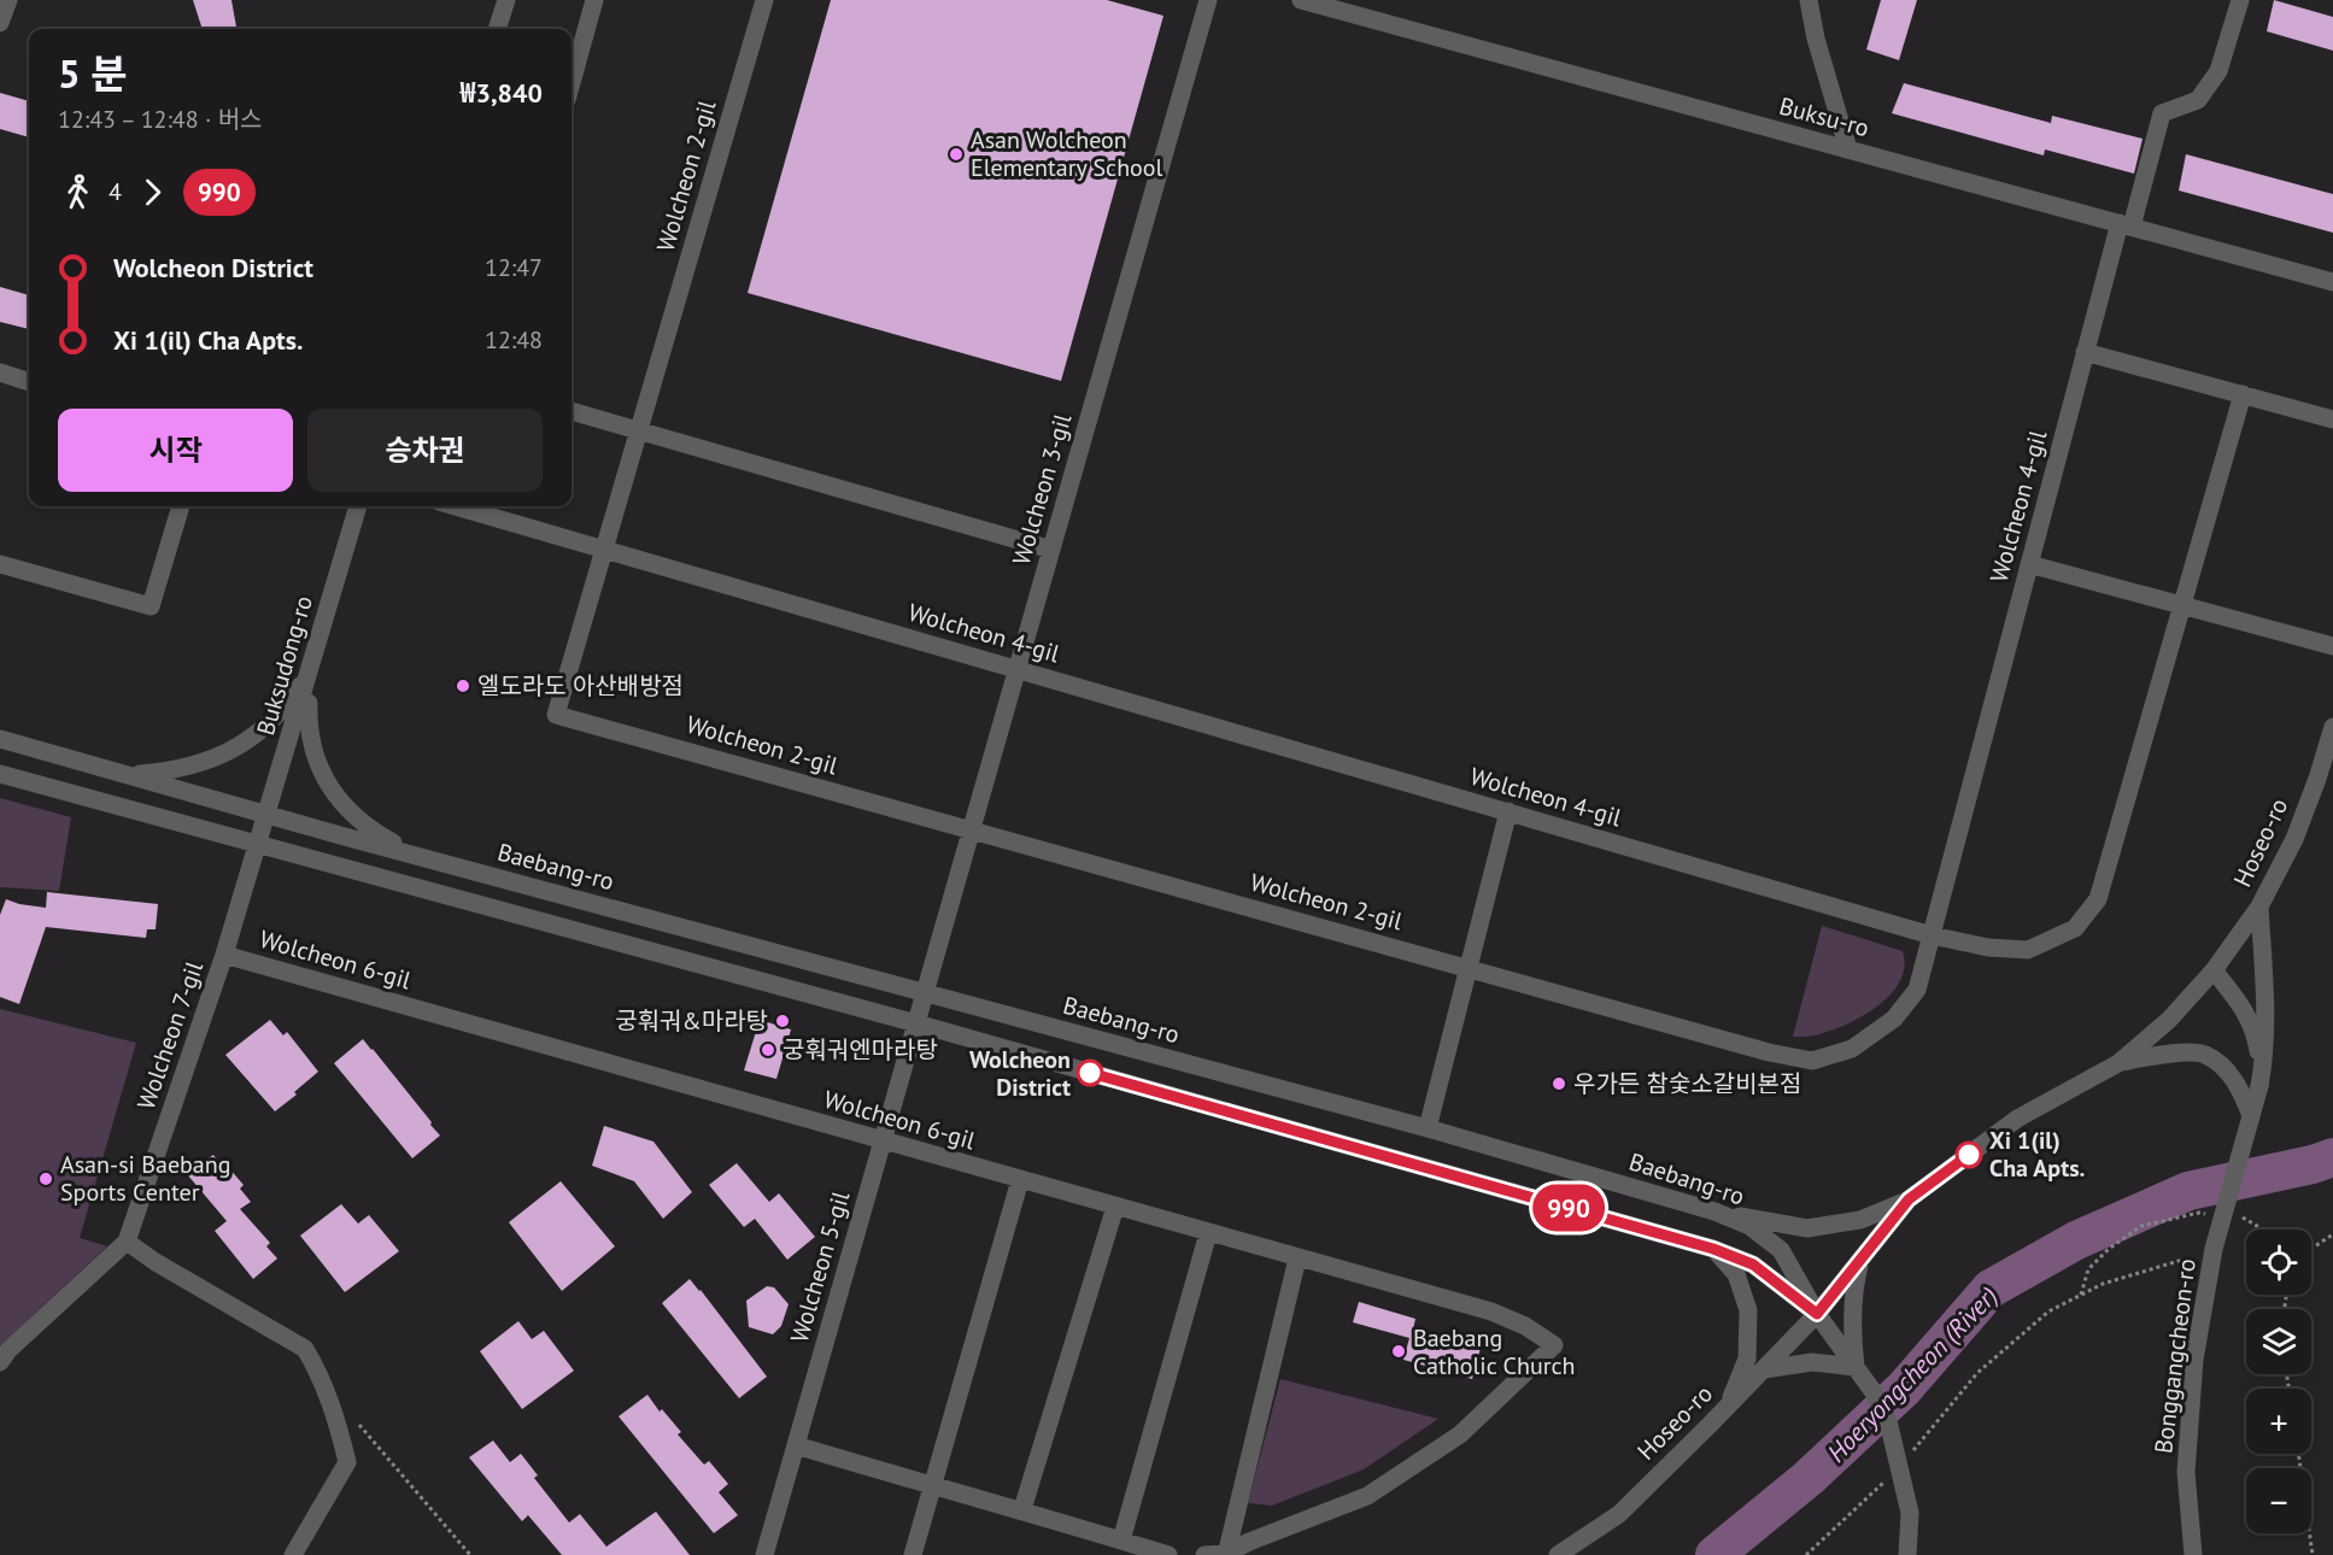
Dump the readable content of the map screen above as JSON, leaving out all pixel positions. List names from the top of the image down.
{
  "streets": {
    "street": [
      "Buksu-ro",
      "Wolcheon 2-gil",
      "Wolcheon 3-gil",
      "Wolcheon 4-gil",
      "Buksudong-ro",
      "Hoseo-ro",
      "Baebang-ro",
      "Wolcheon 6-gil",
      "Wolcheon 7-gil",
      "Wolcheon 5-gil",
      "Bonggangcheon-ro"
    ]
  },
  "crossings": [
    ["Buksu-ro", "Wolcheon 4-gil"],
    ["Wolcheon 2-gil", "Wolcheon 3-gil"],
    ["Wolcheon 2-gil", "Wolcheon 4-gil"],
    ["Wolcheon 3-gil", "Wolcheon 4-gil"],
    ["Wolcheon 3-gil", "Baebang-ro"],
    ["Wolcheon 3-gil", "Wolcheon 5-gil"],
    ["Buksudong-ro", "Baebang-ro"],
    ["Buksudong-ro", "Wolcheon 7-gil"],
    ["Hoseo-ro", "Baebang-ro"],
    ["Baebang-ro", "Wolcheon 5-gil"],
    ["Wolcheon 6-gil", "Wolcheon 7-gil"],
    ["Wolcheon 6-gil", "Wolcheon 5-gil"]
  ],
  "water": ["Hoeryongcheon (River)"],
  "places": [
    "Asan Wolcheon Elementary School",
    "엘도라도 아산배방점",
    "궁훠궈&마라탕",
    "궁훠궈엔마라탕",
    "Wolcheon District",
    "우가든 참숯소갈비본점",
    "Xi 1(il) Cha Apts.",
    "Asan-si Baebang Sports Center",
    "Baebang Catholic Church"
  ],
  "lines": ["bus line 990"],
  "page": {
    "on_map": "990",
    "heading": ["5 분", "12:43 – 12:48 · 버스", "₩3,840"],
    "legs": ["4", "990"],
    "list": [
      {
        "name": "Wolcheon District",
        "value": "12:47"
      },
      {
        "name": "Xi 1(il) Cha Apts.",
        "value": "12:48"
      }
    ],
    "buttons": ["시작", "승차권"],
    "map_buttons": ["+", "−"]
  }
}
